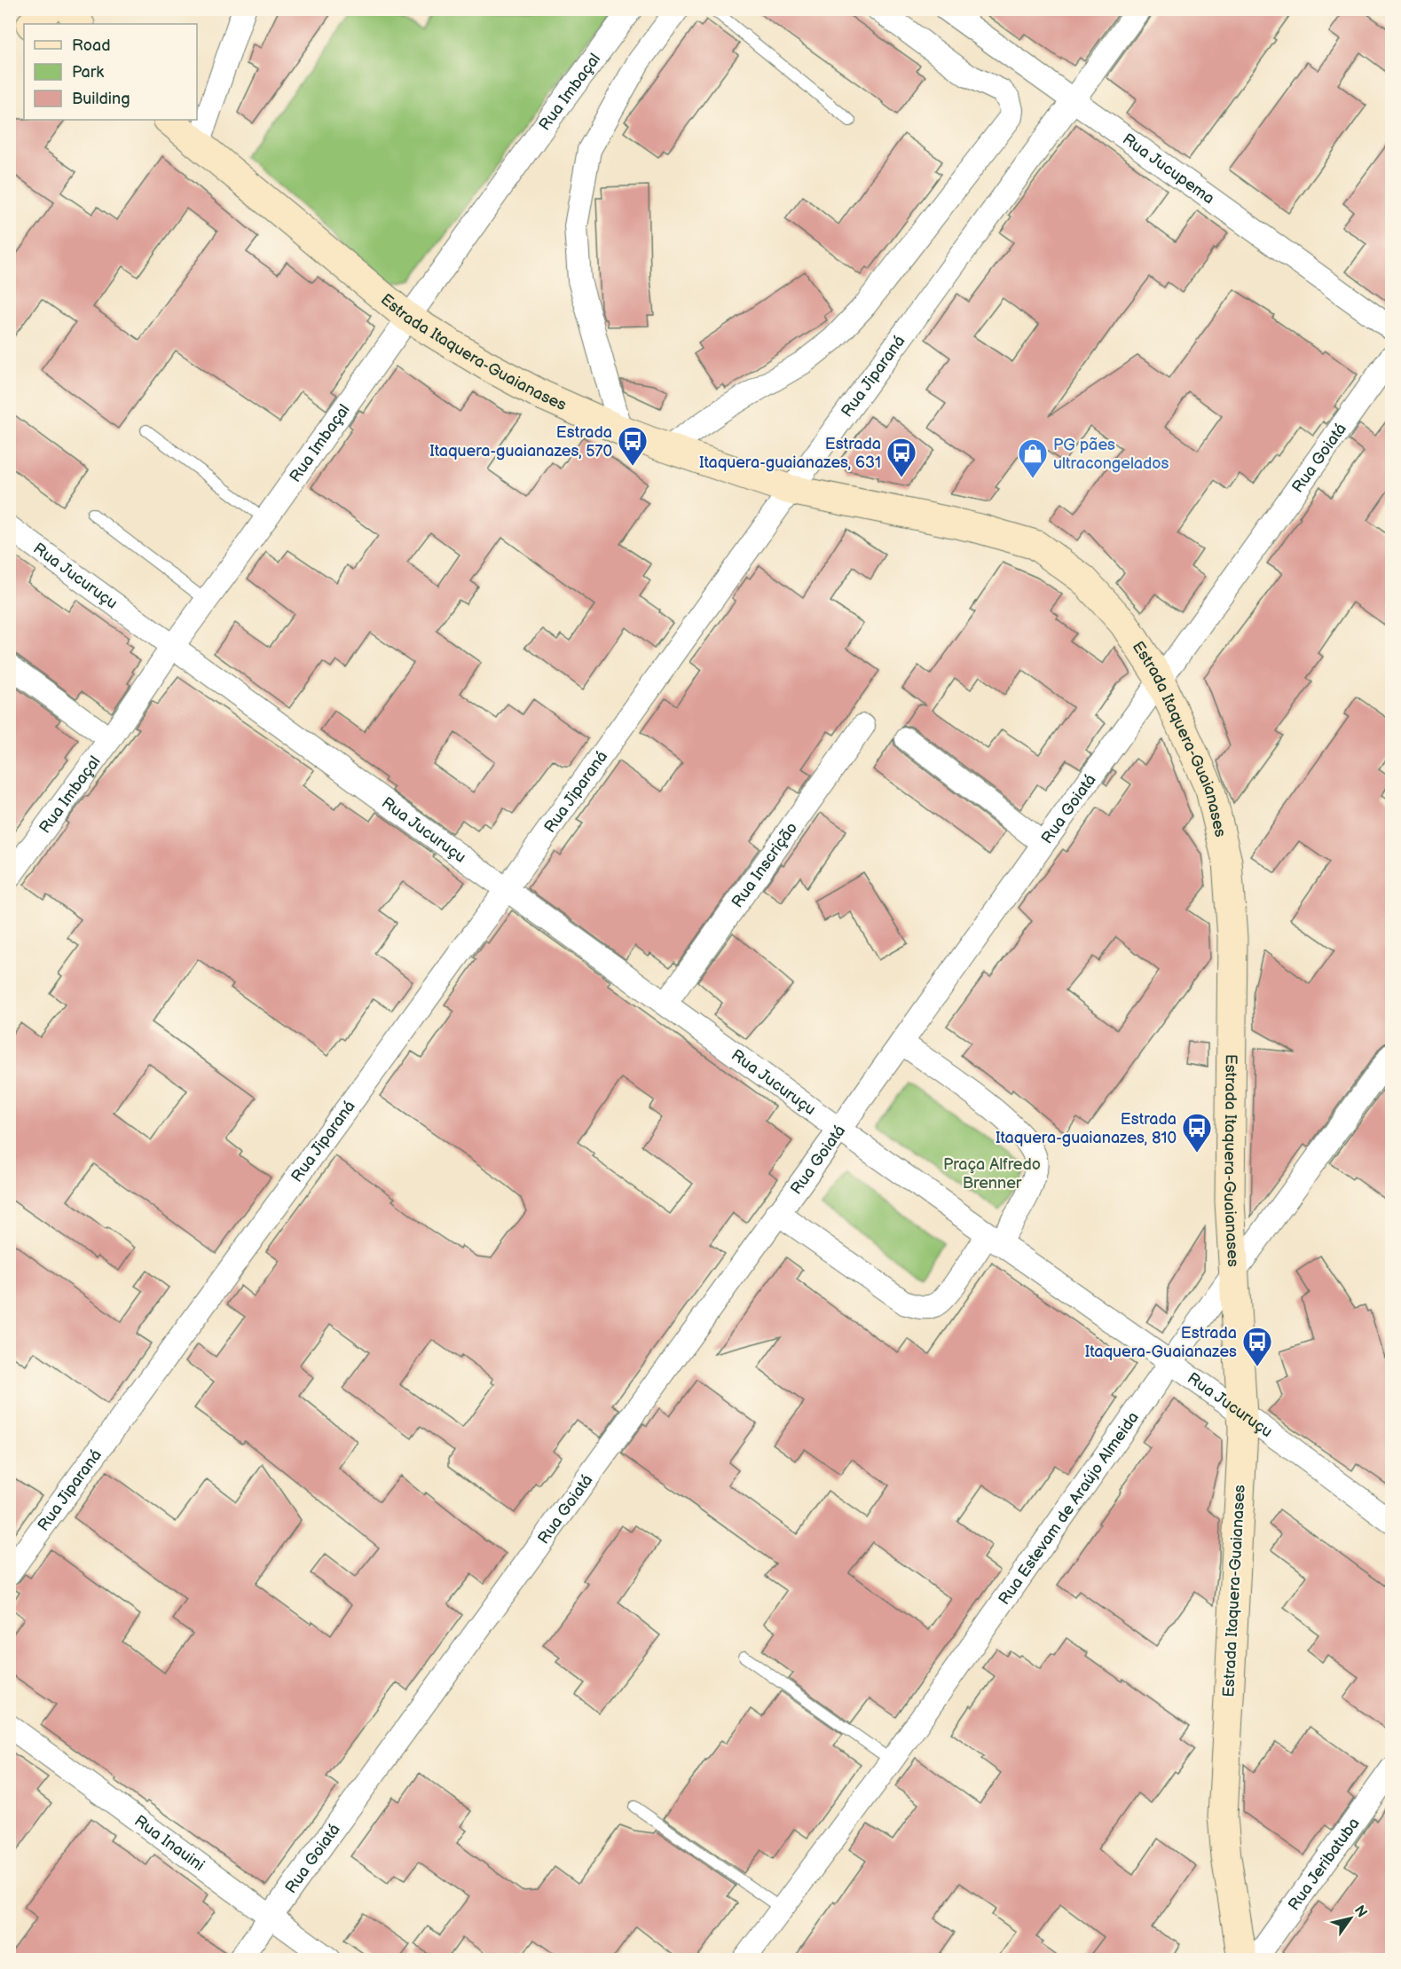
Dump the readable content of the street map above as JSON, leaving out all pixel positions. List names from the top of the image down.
{
  "streets": {
    "main road": ["Estrada Itaquera-Guaianases"],
    "street": [
      "Rua Imbaçal",
      "Rua Jucupema",
      "Rua Jiparaná",
      "Rua Goiatá",
      "Rua Jucuruçu",
      "Rua Inscrição",
      "Rua Estevam de Araújo Almeida",
      "Rua Inauini",
      "Rua Jeribatuba"
    ]
  },
  "crossings": [
    ["Rua Imbaçal", "Estrada Itaquera-Guaianases"],
    ["Rua Imbaçal", "Rua Jucuruçu"],
    ["Rua Jucupema", "Rua Jiparaná"],
    ["Estrada Itaquera-Guaianases", "Rua Jiparaná"],
    ["Estrada Itaquera-Guaianases", "Rua Goiatá"],
    ["Estrada Itaquera-Guaianases", "Rua Jucuruçu"],
    ["Estrada Itaquera-Guaianases", "Rua Estevam de Araújo Almeida"],
    ["Rua Jiparaná", "Rua Jucuruçu"],
    ["Rua Goiatá", "Rua Jucuruçu"],
    ["Rua Goiatá", "Rua Inauini"],
    ["Rua Jucuruçu", "Rua Inscrição"],
    ["Rua Jucuruçu", "Rua Estevam de Araújo Almeida"]
  ],
  "parks": ["Praça Alfredo Brenner"],
  "places": {
    "bus stop": [
      "Estrada Itaquera-guaianazes, 570",
      "Estrada Itaquera-guaianazes, 631",
      "Estrada Itaquera-guaianazes, 810",
      "Estrada Itaquera-Guaianazes"
    ],
    "shop": ["PG pães ultracongelados"]
  },
  "legend": ["Road", "Park", "Building"],
  "north": "top right"
}
